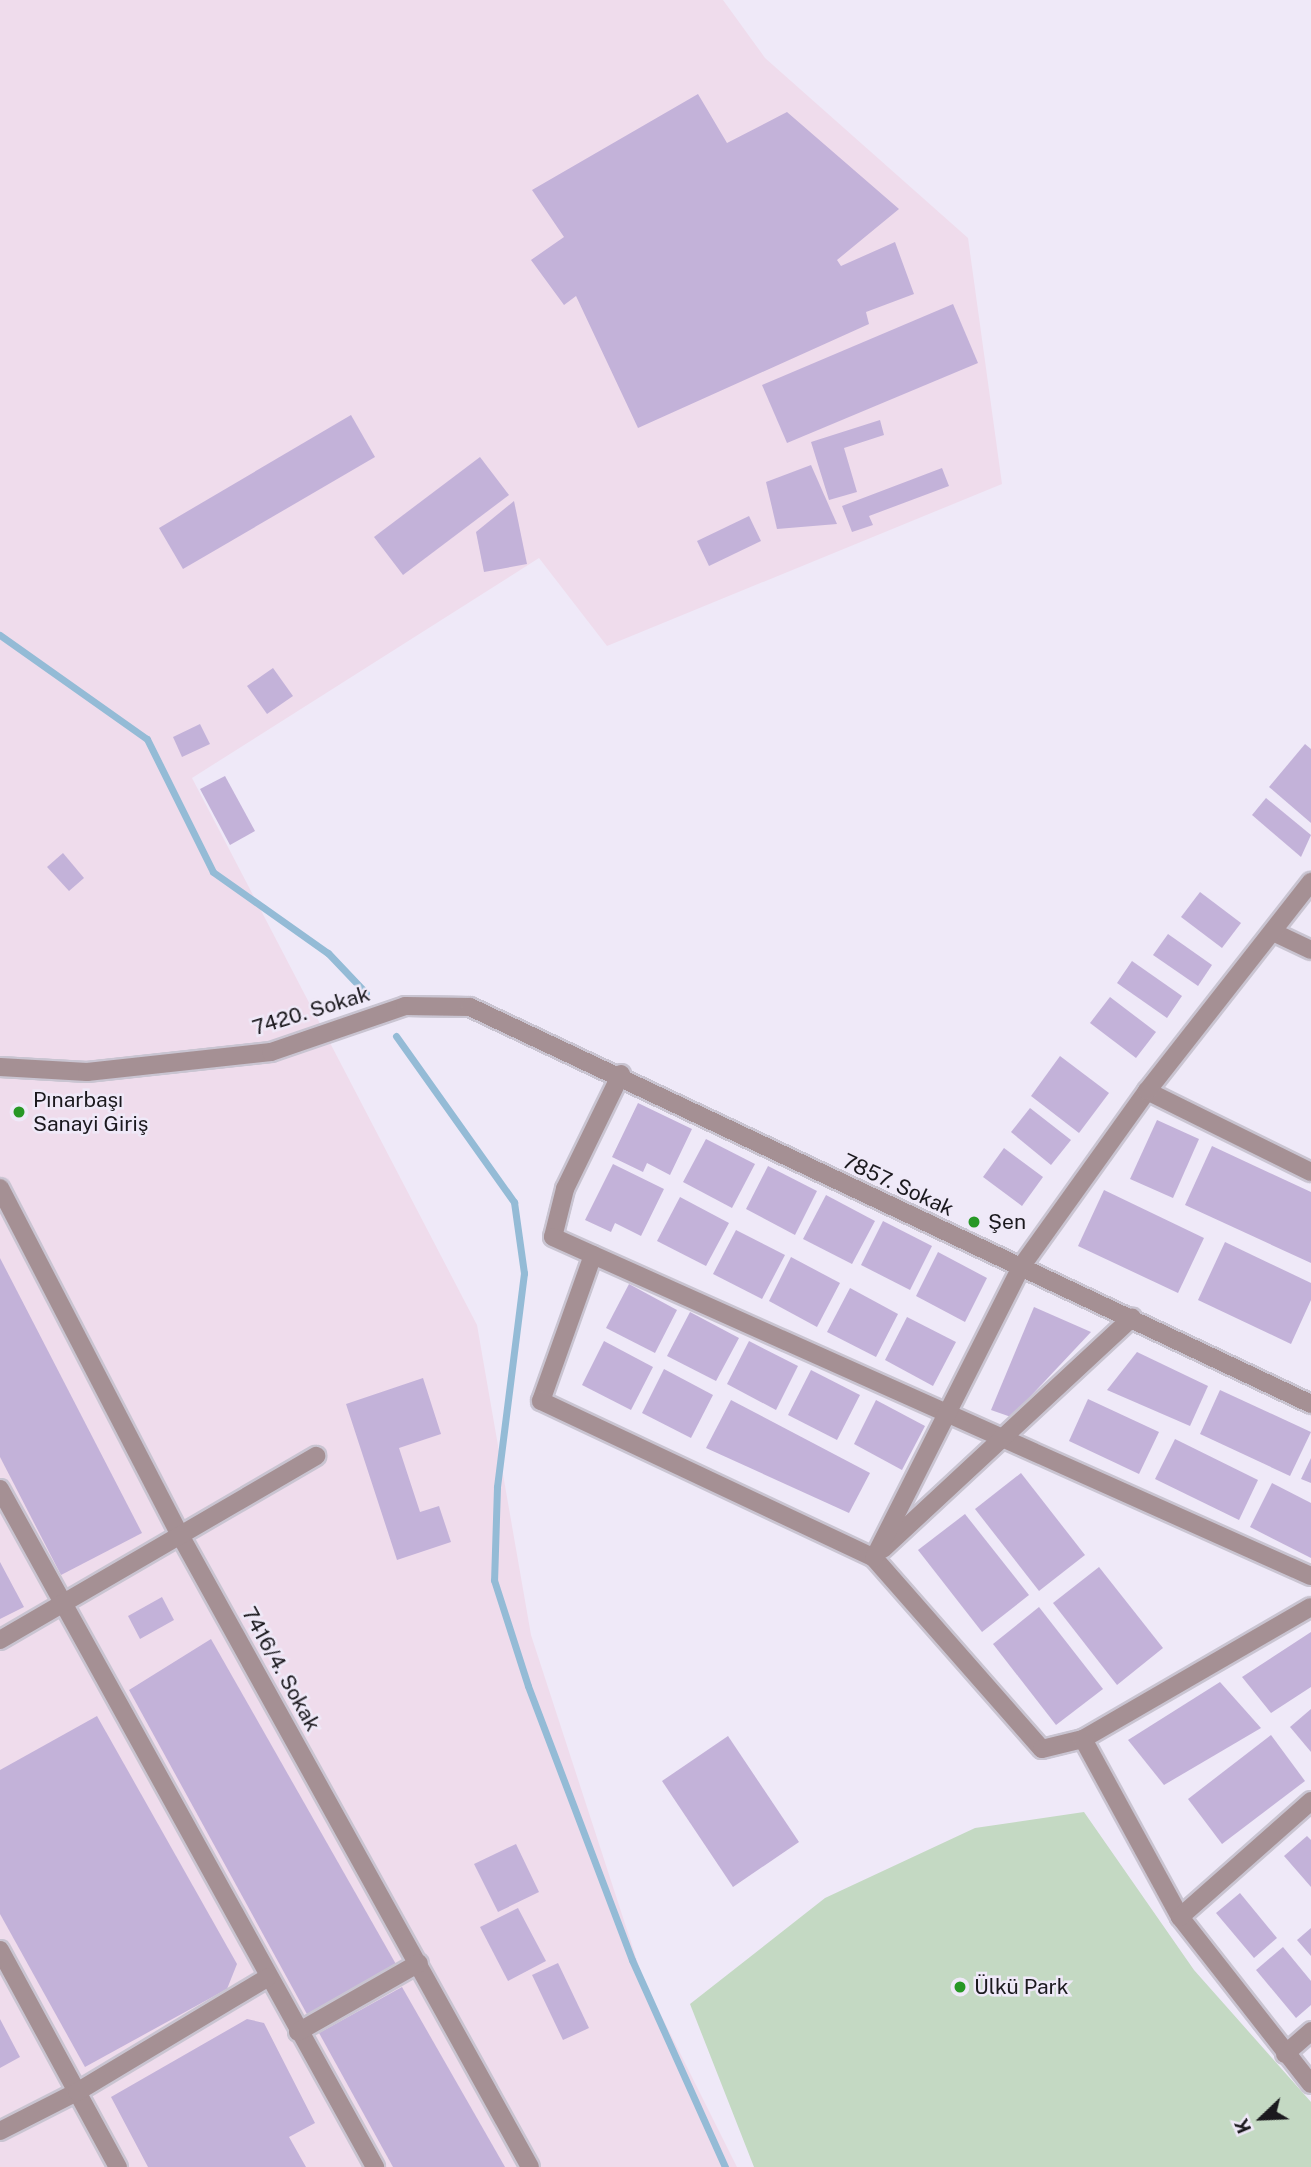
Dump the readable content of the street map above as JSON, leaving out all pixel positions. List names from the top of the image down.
{
  "streets": {
    "street": ["7420. Sokak", "7857. Sokak", "7416/4. Sokak"]
  },
  "crossings": [
    ["7420. Sokak", "7857. Sokak"]
  ],
  "places": ["Pınarbaşı Sanayi Giriş", "Şen", "Ülkü Park"],
  "north": "bottom left"
}
